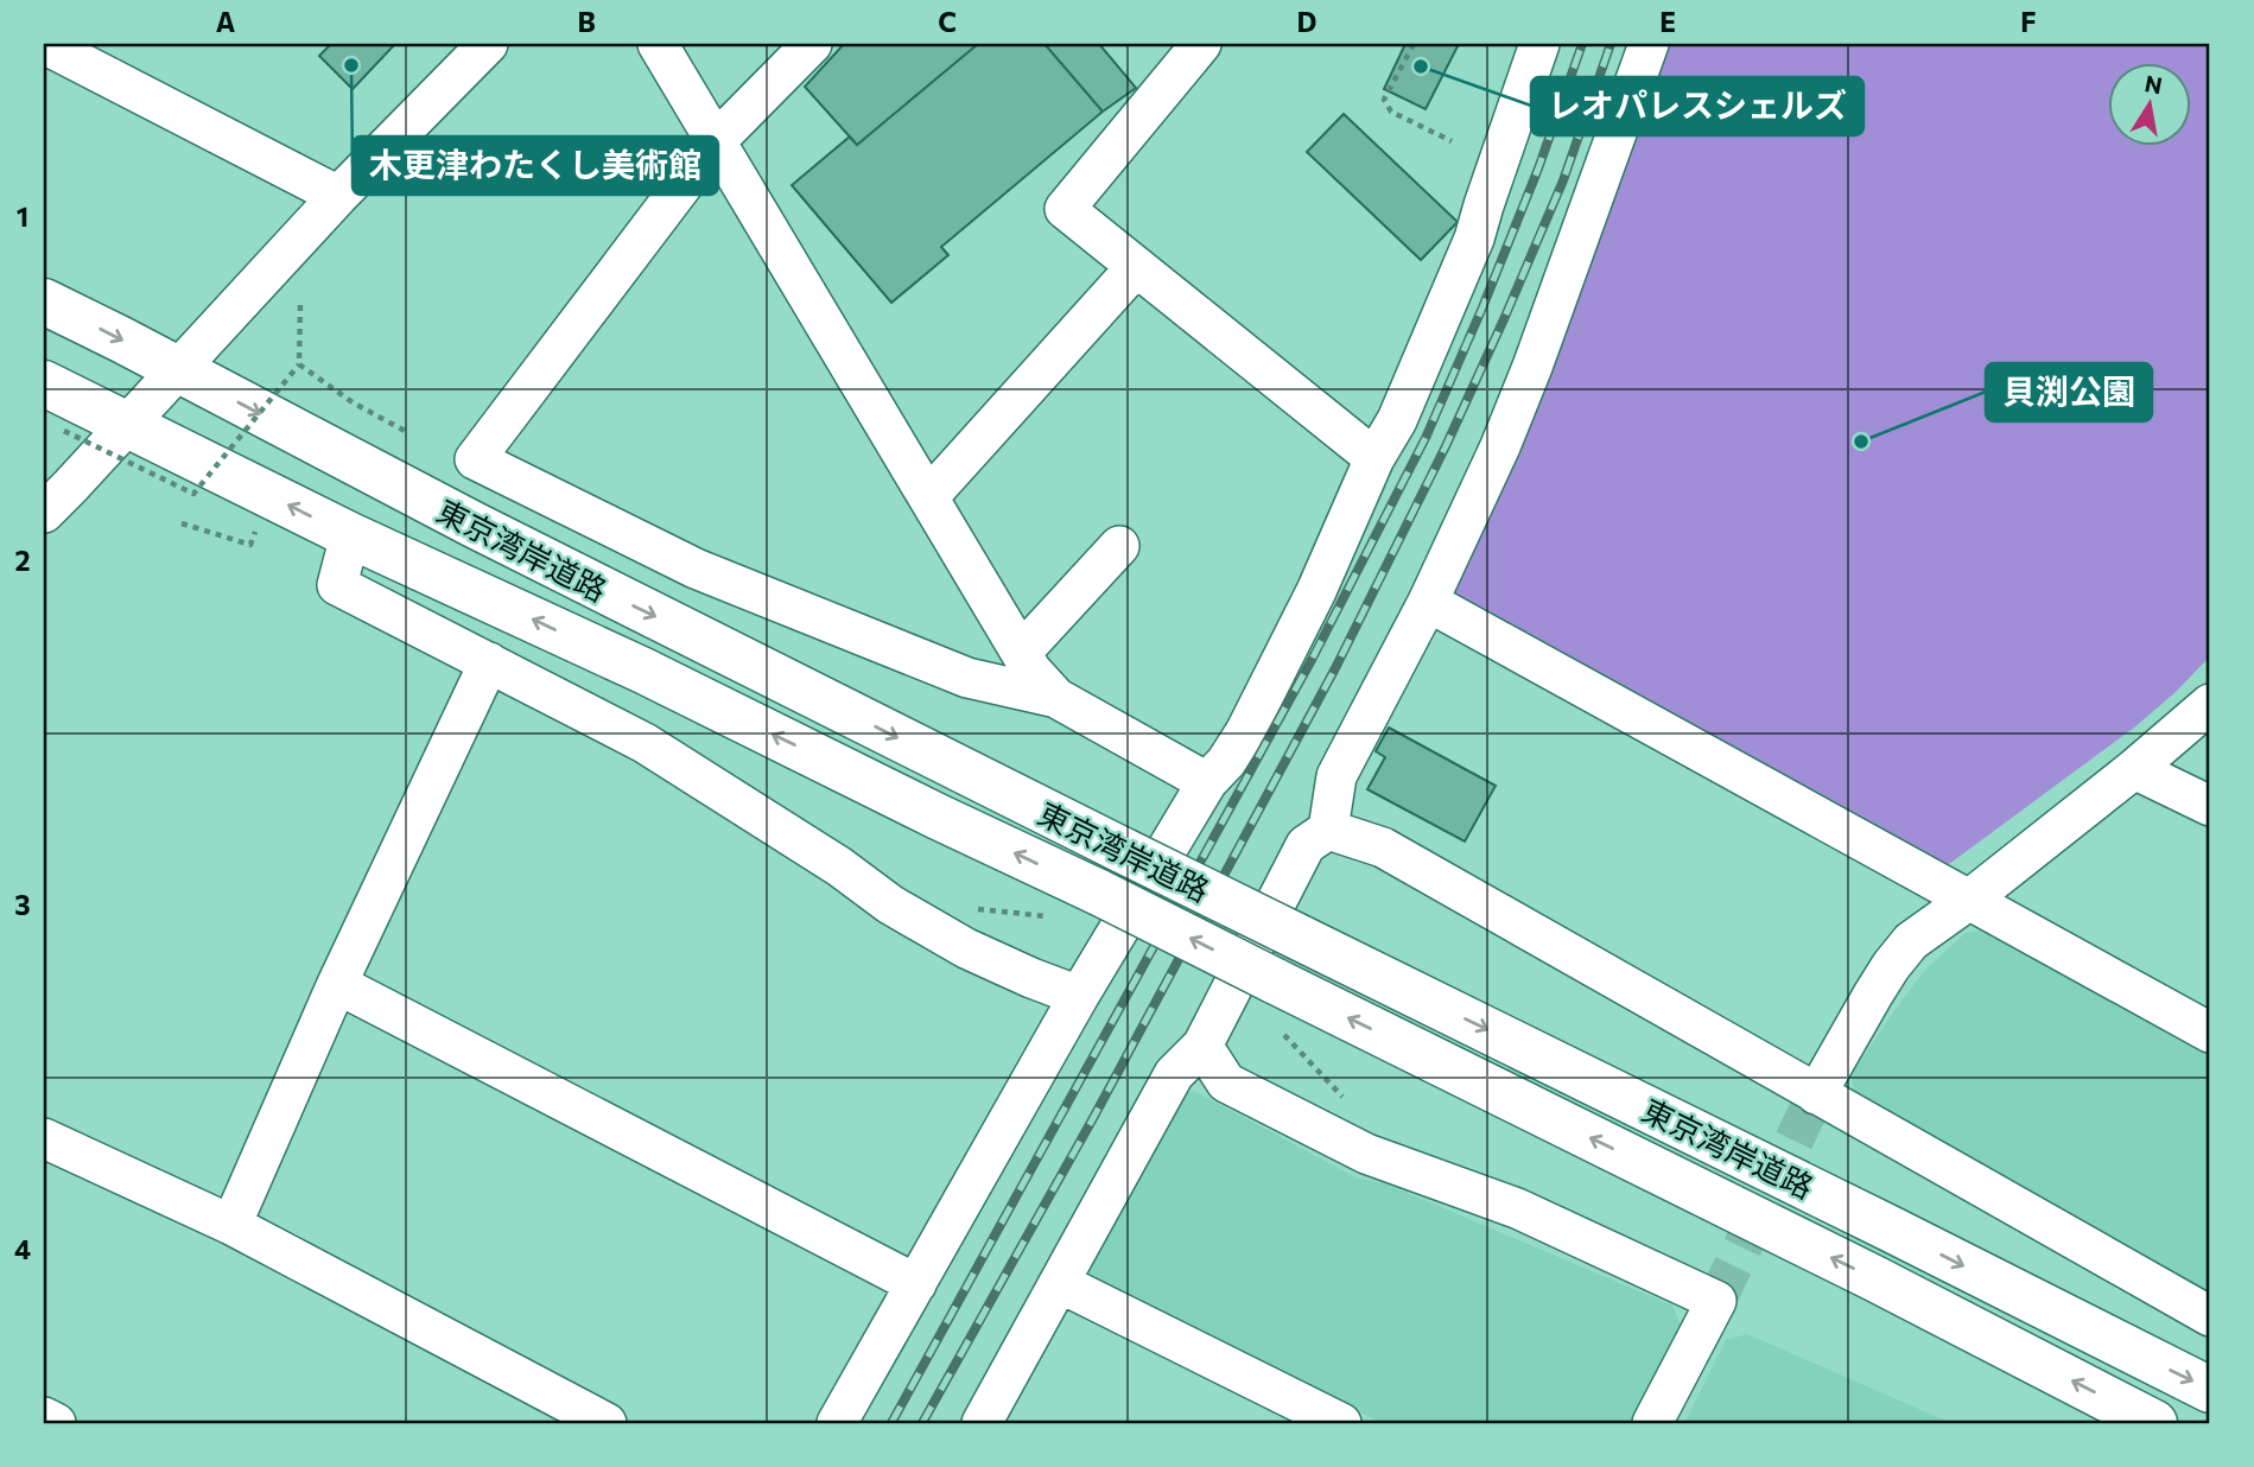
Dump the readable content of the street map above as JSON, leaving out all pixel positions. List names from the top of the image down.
{
  "streets": {
    "highway": ["東京湾岸道路"]
  },
  "places": ["木更津わたくし美術館", "レオパレスシェルズ", "貝渕公園"],
  "north": "top",
  "grid": {
    "columns": [
      "A",
      "B",
      "C",
      "D",
      "E",
      "F"
    ],
    "rows": [
      "1",
      "2",
      "3",
      "4"
    ]
  }
}
